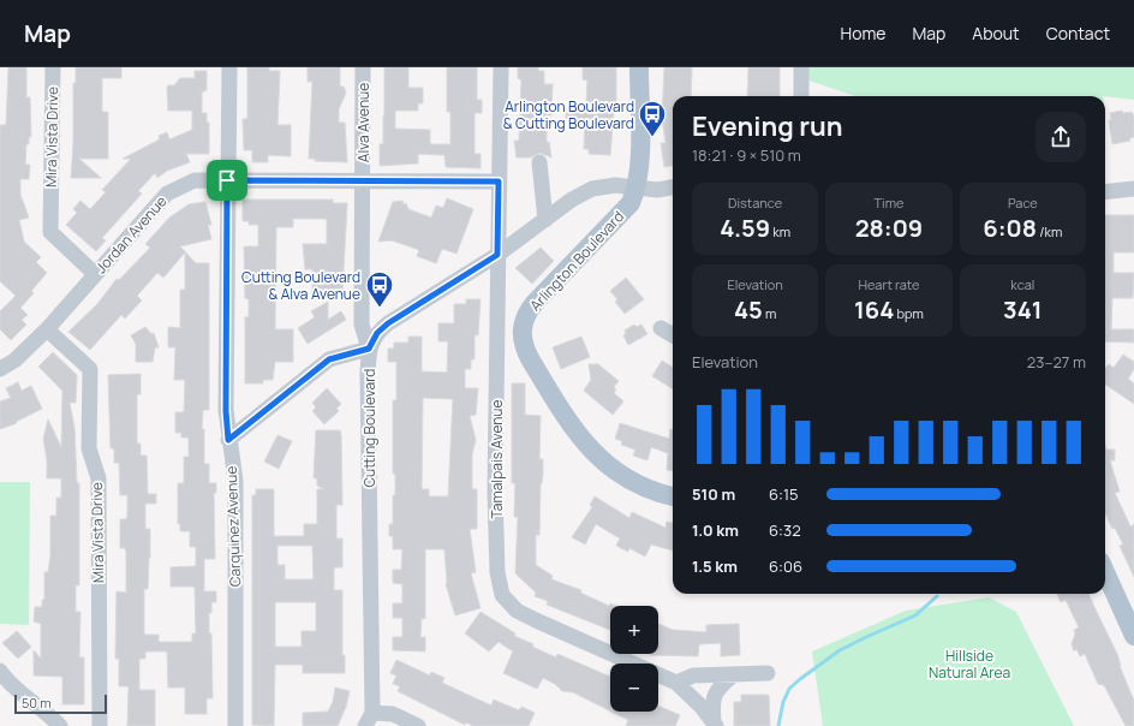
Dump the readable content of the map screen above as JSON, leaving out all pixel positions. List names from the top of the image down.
{
  "streets": {
    "main road": ["Arlington Boulevard"],
    "street": [
      "Alva Avenue",
      "Mira Vista Drive",
      "Jordan Avenue",
      "Cutting Boulevard",
      "Tamalpais Avenue",
      "Carquinez Avenue"
    ]
  },
  "crossings": [
    ["Alva Avenue", "Jordan Avenue"],
    ["Alva Avenue", "Cutting Boulevard"],
    ["Mira Vista Drive", "Jordan Avenue"],
    ["Jordan Avenue", "Tamalpais Avenue"],
    ["Jordan Avenue", "Carquinez Avenue"],
    ["Arlington Boulevard", "Cutting Boulevard"],
    ["Cutting Boulevard", "Tamalpais Avenue"]
  ],
  "parks": ["Hillside Natural Area"],
  "places": {
    "bus stop": ["Arlington Boulevard & Cutting Boulevard", "Cutting Boulevard & Alva Avenue"]
  },
  "scale_bar": "50 m",
  "page": {
    "header": "Map",
    "nav": [
      "Home",
      "Map",
      "About",
      "Contact"
    ],
    "heading": ["Evening run", "18:21 · 9 × 510 m"],
    "stats": [
      ["Distance", "4.59 km"],
      ["Time", "28:09"],
      ["Pace", "6:08 /km"],
      ["Elevation", "45 m"],
      ["Heart rate", "164 bpm"],
      ["kcal", "341"]
    ],
    "chart": ["Elevation", "23–27 m"],
    "list": [
      {
        "name": "510 m",
        "note": "6:15"
      },
      {
        "name": "1.0 km",
        "note": "6:32"
      },
      {
        "name": "1.5 km",
        "note": "6:06"
      }
    ],
    "map_buttons": ["+", "−"],
    "scale": "50 m"
  }
}
